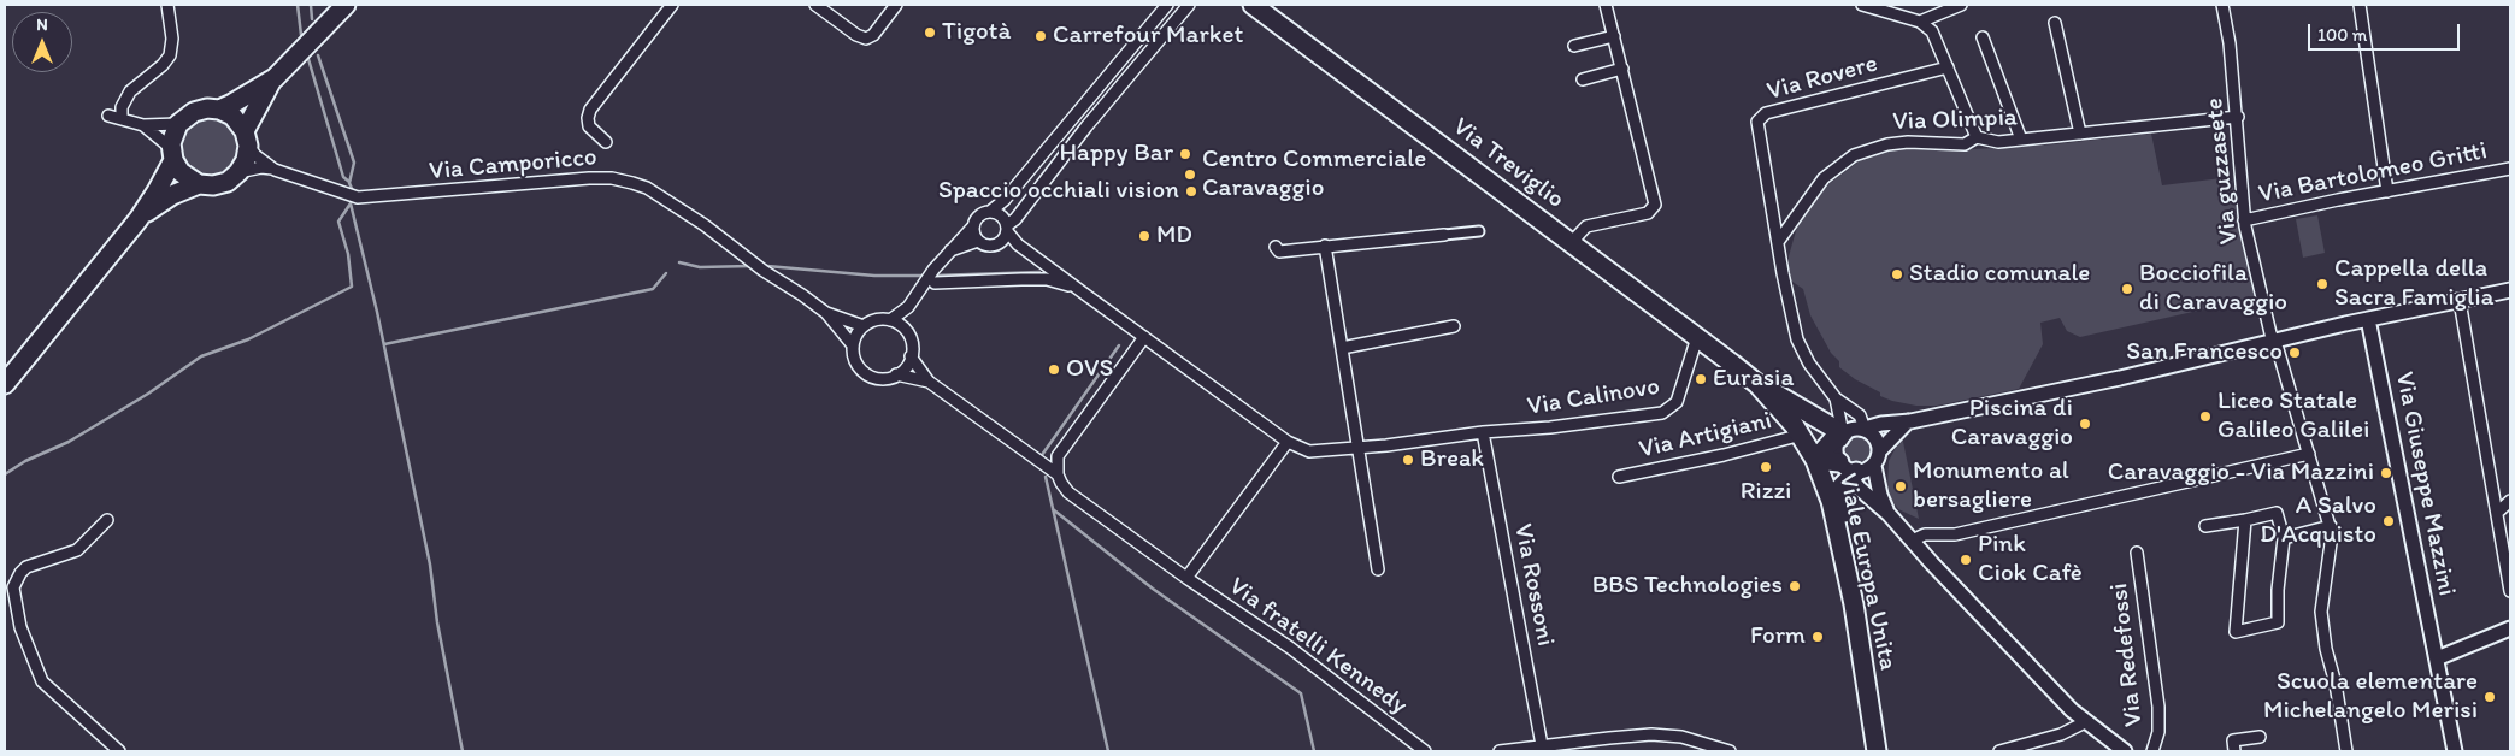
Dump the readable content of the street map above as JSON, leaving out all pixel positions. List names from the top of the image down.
{
  "streets": {
    "main road": ["Via Treviglio", "Viale Europa Unita"],
    "street": [
      "Via Rovere",
      "Via Olimpia",
      "Via Camporicco",
      "Via guzzasete",
      "Via Bartolomeo Gritti",
      "Via Calinovo",
      "Via Artigiani",
      "Via Giuseppe Mazzini",
      "Via Rossoni",
      "Via fratelli Kennedy",
      "Via Redefossi"
    ]
  },
  "crossings": [
    ["Via Rovere", "Via Olimpia"],
    ["Via Olimpia", "Via guzzasete"],
    ["Via Treviglio", "Via Calinovo"],
    ["Via Treviglio", "Viale Europa Unita"],
    ["Via guzzasete", "Via Bartolomeo Gritti"],
    ["Via Calinovo", "Via Rossoni"],
    ["Via Artigiani", "Viale Europa Unita"]
  ],
  "places": [
    "Tigotà",
    "Carrefour Market",
    "Happy Bar",
    "Centro Commerciale Caravaggio",
    "Spaccio occhiali vision",
    "MD",
    "Stadio comunale",
    "Cappella della Sacra Famiglia",
    "Bocciofila di Caravaggio",
    "San Francesco",
    "OVS",
    "Eurasia",
    "Liceo Statale Galileo Galilei",
    "Piscina di Caravaggio",
    "Break",
    "Rizzi",
    "Caravaggio - Via Mazzini",
    "Monumento al bersagliere",
    "A Salvo D'Acquisto",
    "Pink Ciok Cafè",
    "BBS Technologies",
    "Form",
    "Scuola elementare Michelangelo Merisi"
  ],
  "scale_bar": "100 m",
  "north": "top"
}
